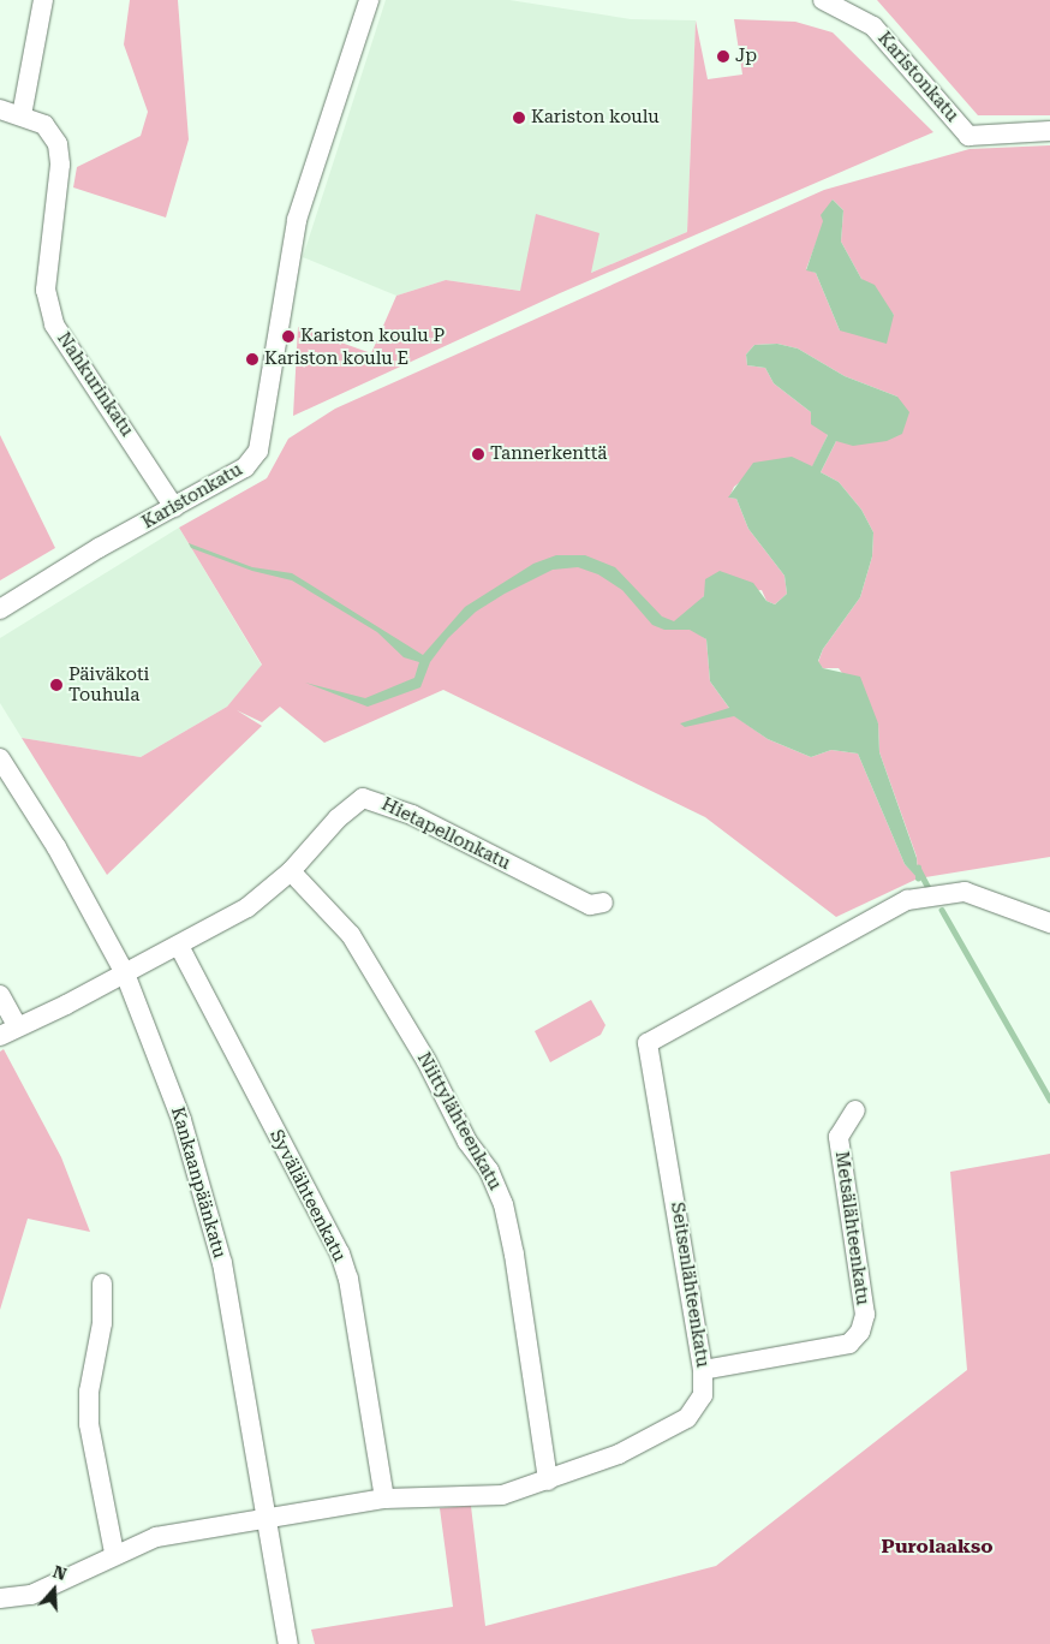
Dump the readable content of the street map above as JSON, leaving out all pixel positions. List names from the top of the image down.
{
  "streets": {
    "street": [
      "Karistonkatu",
      "Nahkurinkatu",
      "Hietapellonkatu",
      "Niittylähteenkatu",
      "Kankaanpäänkatu",
      "Syvälähteenkatu",
      "Metsälähteenkatu",
      "Seitsenlähteenkatu"
    ]
  },
  "crossings": [
    ["Karistonkatu", "Nahkurinkatu"],
    ["Hietapellonkatu", "Niittylähteenkatu"],
    ["Hietapellonkatu", "Kankaanpäänkatu"],
    ["Hietapellonkatu", "Syvälähteenkatu"],
    ["Niittylähteenkatu", "Seitsenlähteenkatu"],
    ["Kankaanpäänkatu", "Seitsenlähteenkatu"],
    ["Syvälähteenkatu", "Seitsenlähteenkatu"],
    ["Metsälähteenkatu", "Seitsenlähteenkatu"]
  ],
  "districts": ["Purolaakso"],
  "places": [
    "Jp",
    "Kariston koulu",
    "Kariston koulu P",
    "Kariston koulu E",
    "Tannerkenttä",
    "Päiväkoti Touhula"
  ],
  "north": "top"
}
